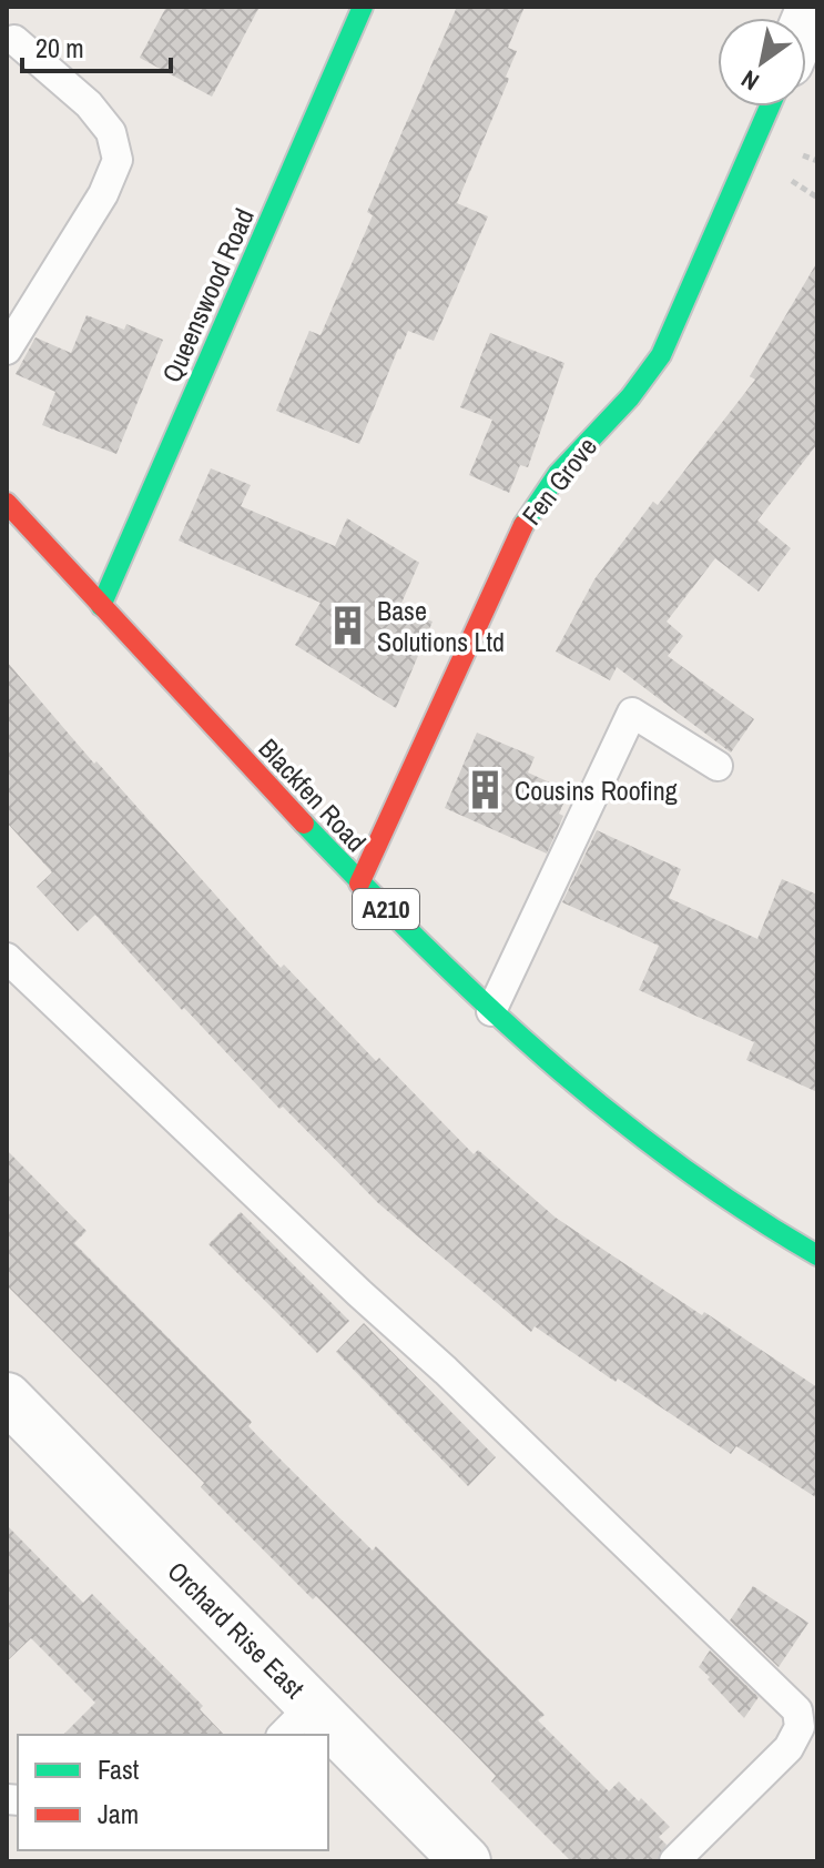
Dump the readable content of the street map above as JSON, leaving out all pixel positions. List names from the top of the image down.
{
  "streets": {
    "street": [
      "Queenswood Road",
      "Fen Grove",
      "Blackfen Road",
      "A210",
      "Orchard Rise East"
    ]
  },
  "crossings": [
    ["Queenswood Road", "Blackfen Road"],
    ["Fen Grove", "Blackfen Road"]
  ],
  "places": {
    "building": ["Base Solutions Ltd", "Cousins Roofing"]
  },
  "legend": ["Fast", "Jam"],
  "scale_bar": "20 m",
  "north": "bottom left"
}
